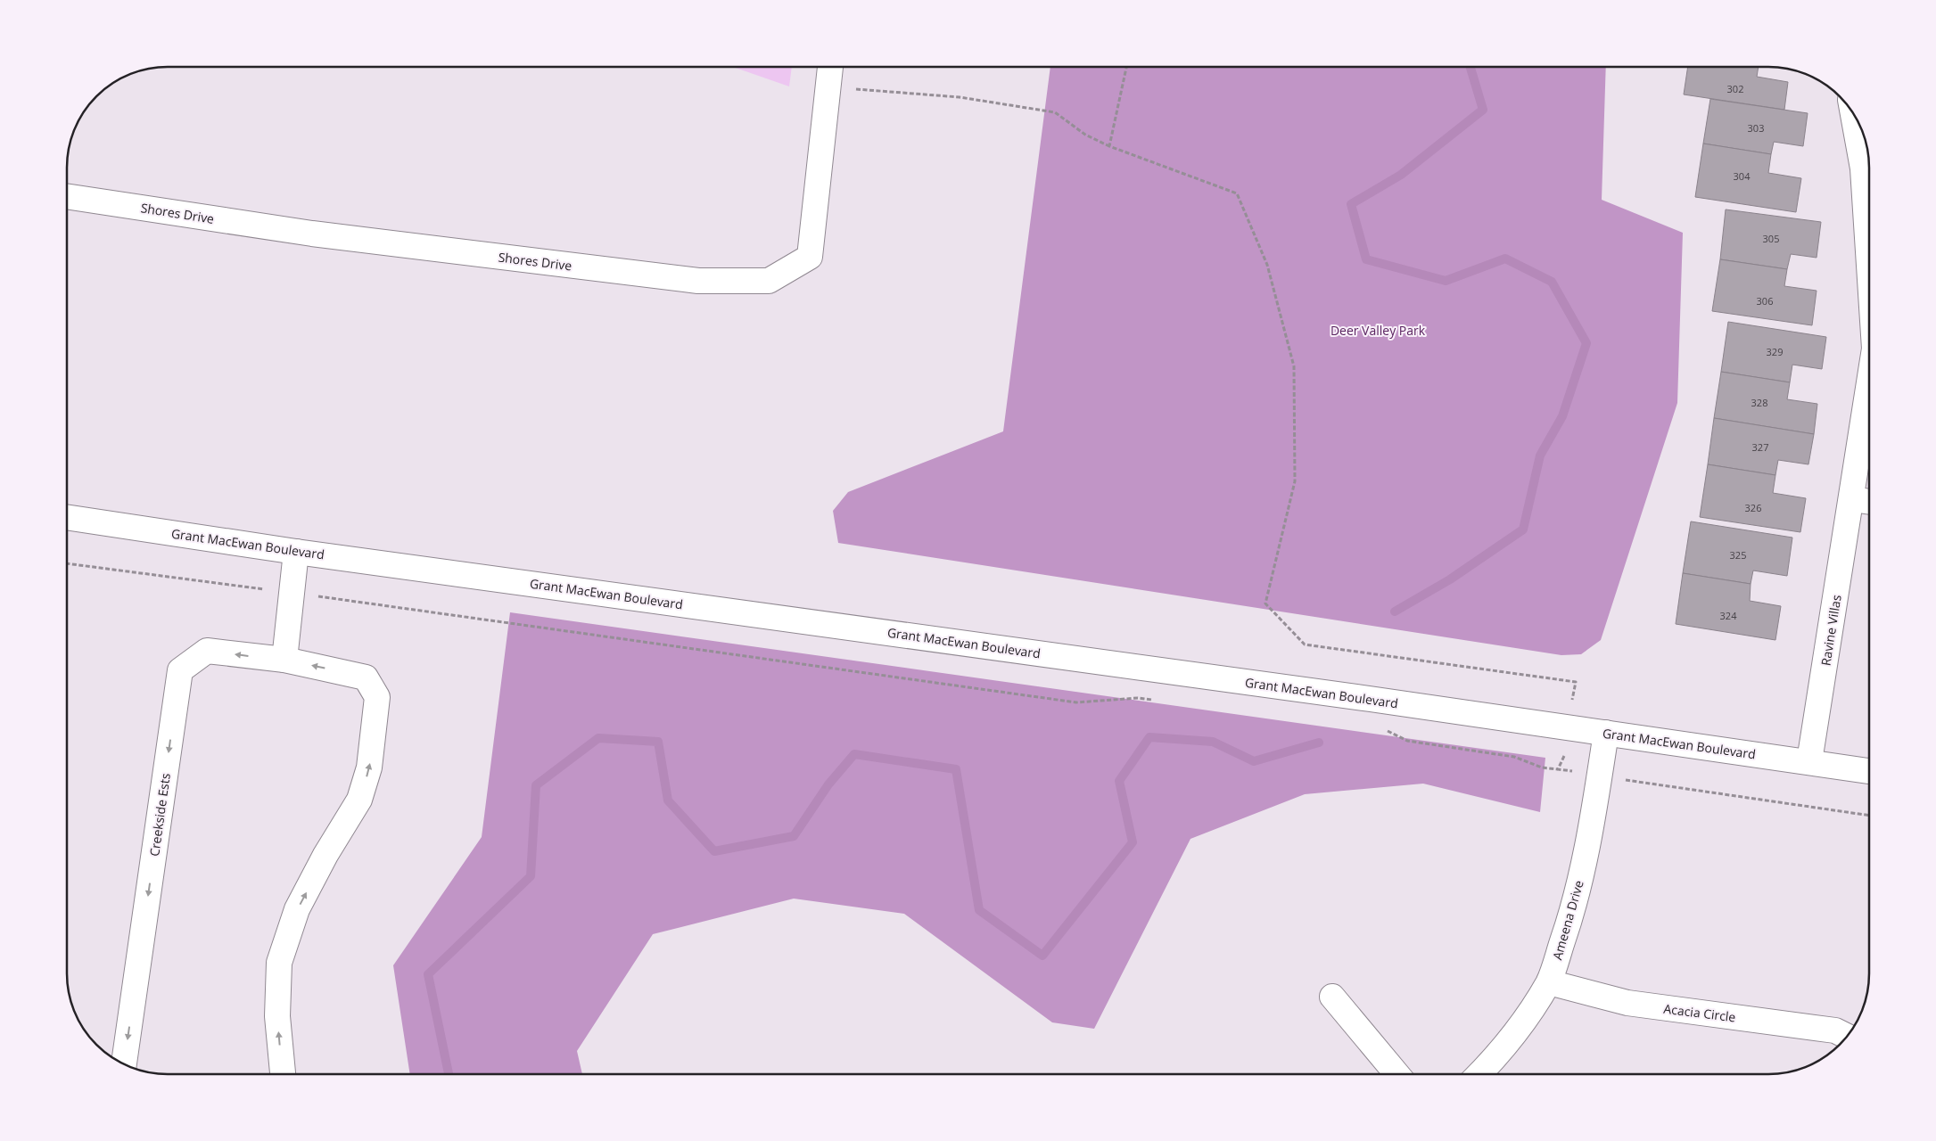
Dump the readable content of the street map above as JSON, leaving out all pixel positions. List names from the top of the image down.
{
  "streets": {
    "street": [
      "Shores Drive",
      "Grant MacEwan Boulevard",
      "Ravine Villas",
      "Creekside Ests",
      "Ameena Drive",
      "Acacia Circle"
    ]
  },
  "crossings": [
    ["Grant MacEwan Boulevard", "Ravine Villas"],
    ["Grant MacEwan Boulevard", "Ameena Drive"],
    ["Ameena Drive", "Acacia Circle"]
  ],
  "parks": ["Deer Valley Park"],
  "house_numbers": [
    "302",
    "303",
    "304",
    "305",
    "306",
    "329",
    "328",
    "327",
    "326",
    "325",
    "324"
  ]
}
